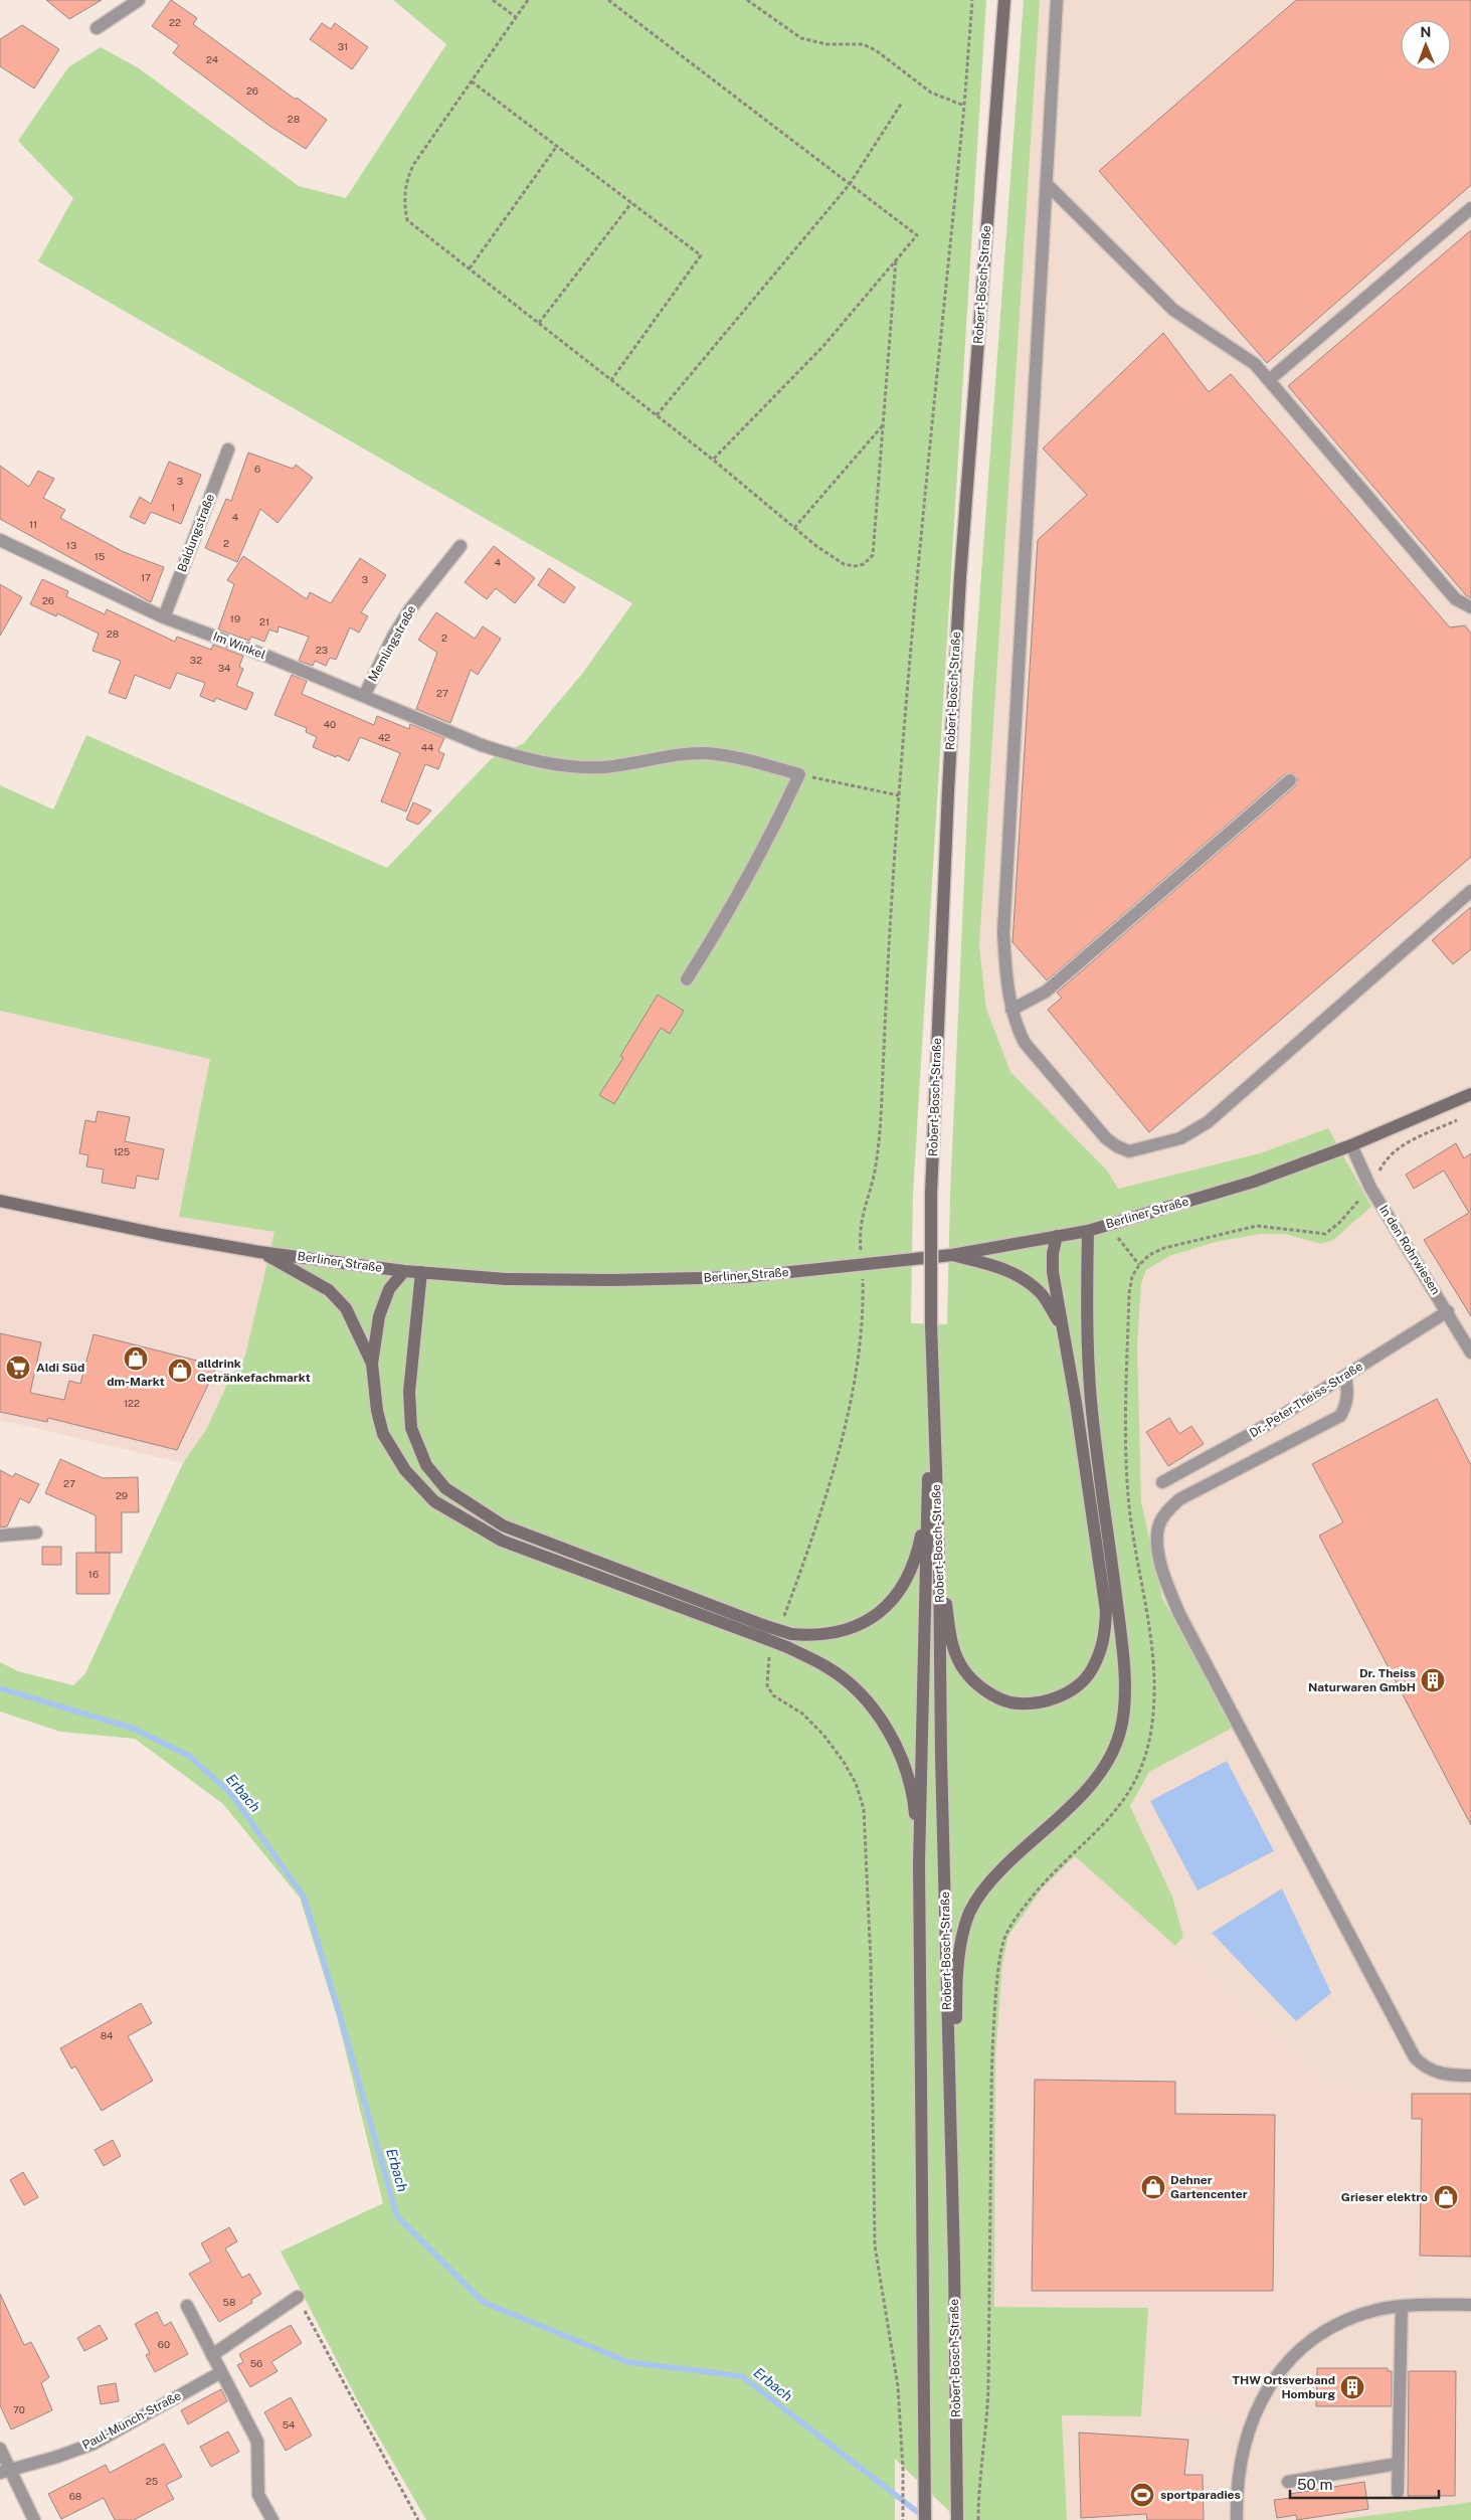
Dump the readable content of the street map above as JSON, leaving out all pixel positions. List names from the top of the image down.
{
  "streets": {
    "main road": ["Robert-Bosch-Straße", "Berliner Straße"],
    "street": [
      "Baldungstraße",
      "Memlingstraße",
      "Im Winkel",
      "In den Rohrwiesen",
      "Dr.-Peter-Theiss-Straße",
      "Paul-Münch-Straße"
    ]
  },
  "crossings": [
    ["Baldungstraße", "Im Winkel"],
    ["Memlingstraße", "Im Winkel"],
    ["Berliner Straße", "In den Rohrwiesen"],
    ["In den Rohrwiesen", "Dr.-Peter-Theiss-Straße"]
  ],
  "water": ["Erbach"],
  "places": {
    "shop": [
      "dm-Markt",
      "alldrink Getränkefachmarkt",
      "Dehner Gartencenter",
      "Grieser elektro"
    ],
    "supermarket": ["Aldi Süd"],
    "building": ["Dr. Theiss Naturwaren GmbH", "THW Ortsverband Homburg"],
    "sports": ["sportparadies"]
  },
  "house_numbers": [
    "22",
    "31",
    "24",
    "26",
    "28",
    "6",
    "3",
    "1",
    "4",
    "11",
    "2",
    "13",
    "15",
    "4",
    "17",
    "3",
    "26",
    "19",
    "21",
    "28",
    "2",
    "23",
    "32",
    "34",
    "27",
    "40",
    "42",
    "44",
    "125",
    "122",
    "27",
    "29",
    "16",
    "84",
    "58",
    "60",
    "56",
    "70",
    "54",
    "25",
    "68"
  ],
  "scale_bar": "50 m",
  "north": "top"
}
